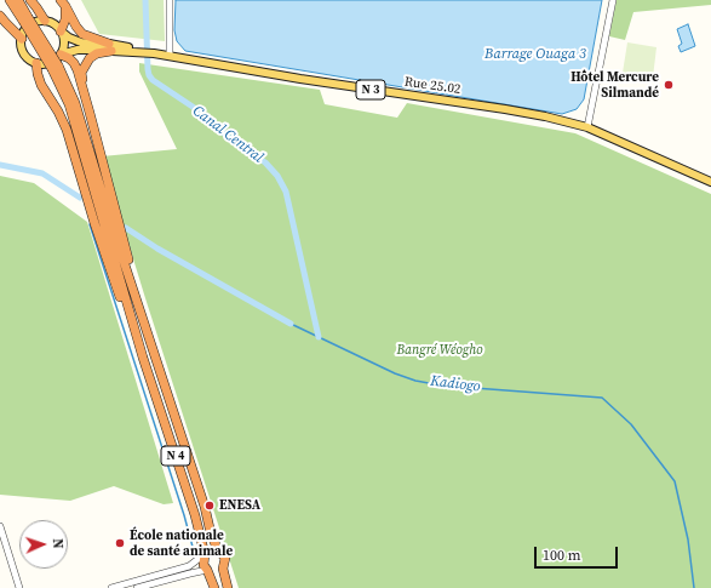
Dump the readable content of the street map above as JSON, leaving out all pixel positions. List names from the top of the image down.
{
  "streets": {
    "highway": ["N 4"],
    "main road": ["Rue 25.02", "N 3"]
  },
  "crossings": [
    ["Rue 25.02", "N 3"]
  ],
  "water": ["Barrage Ouaga 3", "Canal Central", "Kadiogo"],
  "parks": ["Bangré Wéogho"],
  "places": ["Hôtel Mercure Silmandé", "ENESA", "École nationale de santé animale"],
  "scale_bar": "100 m",
  "north": "right"
}
